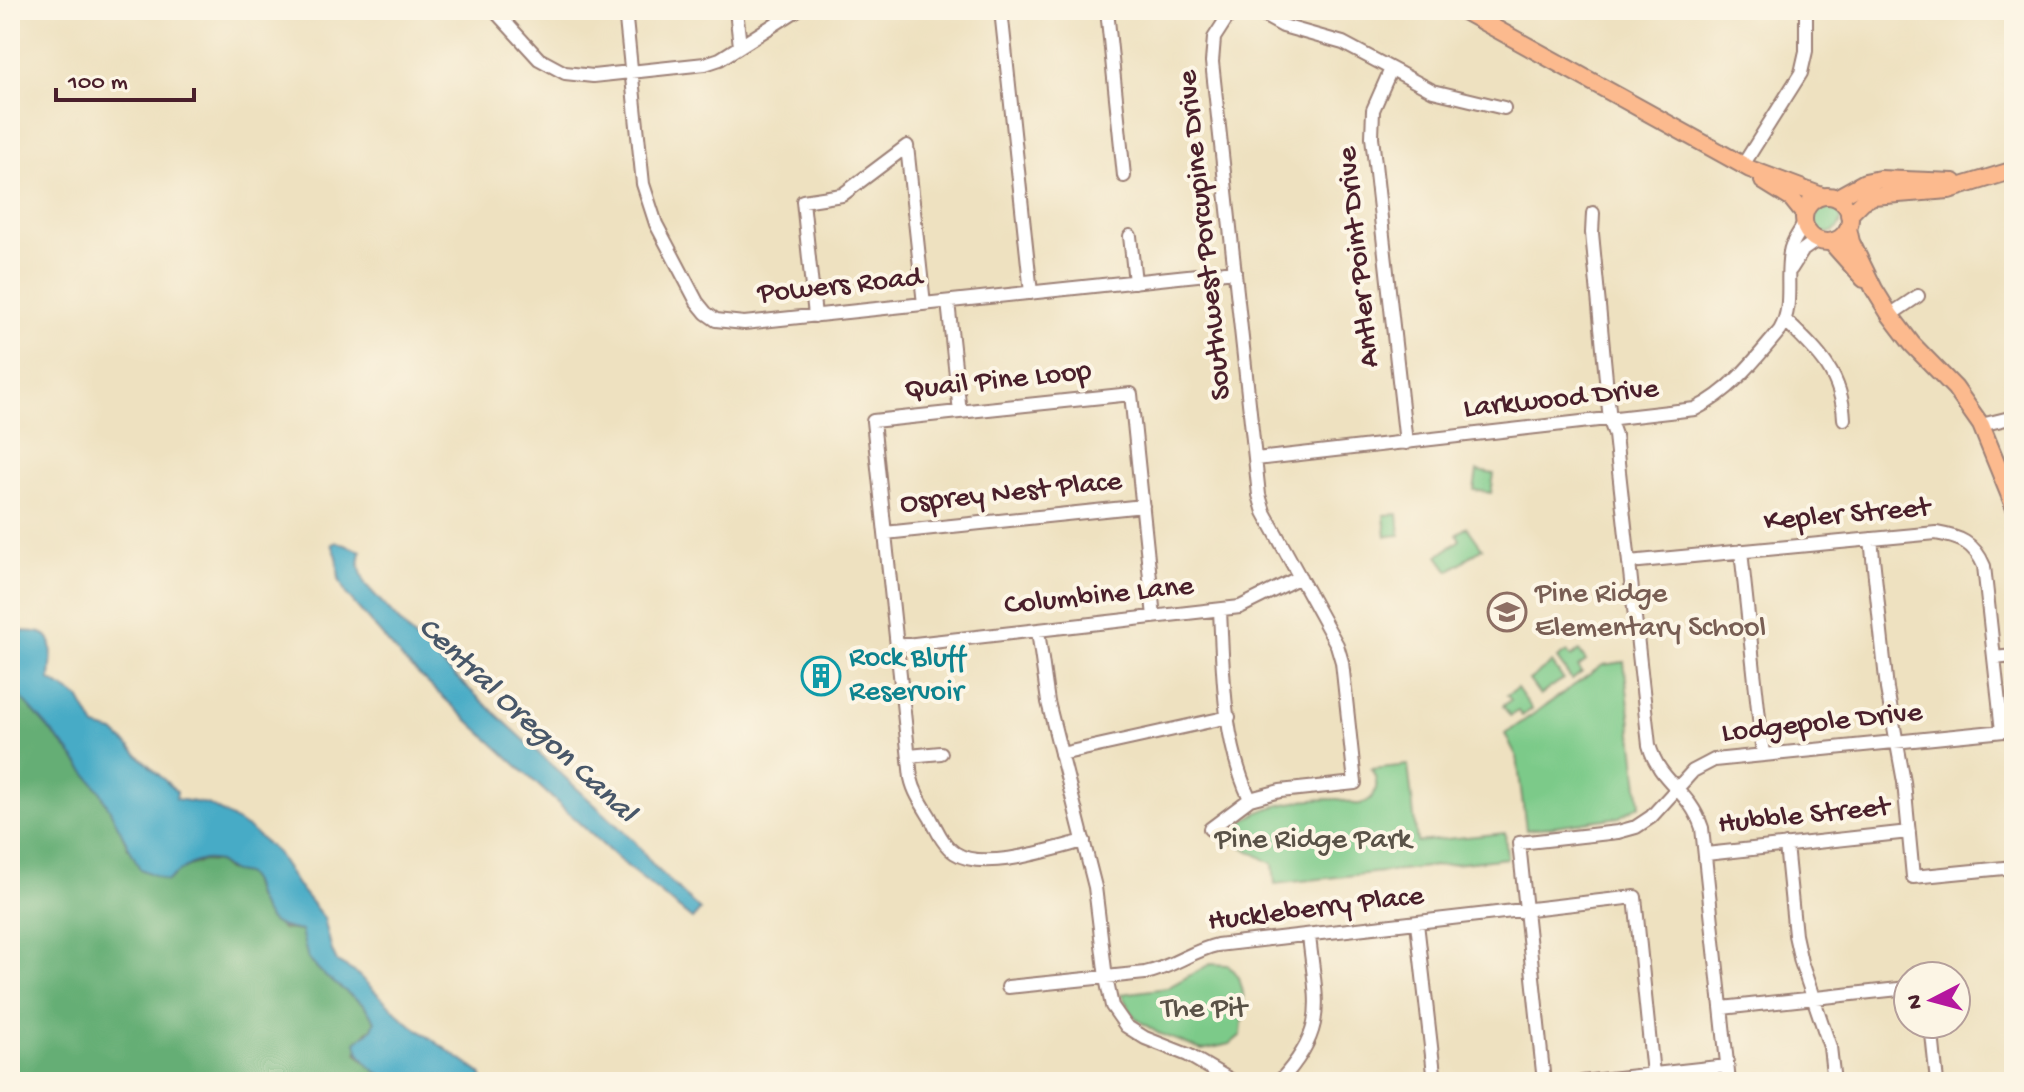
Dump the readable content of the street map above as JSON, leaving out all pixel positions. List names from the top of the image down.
{
  "streets": {
    "street": [
      "Southwest Porcupine Drive",
      "Antler Point Drive",
      "Powers Road",
      "Quail Pine Loop",
      "Larkwood Drive",
      "Osprey Nest Place",
      "Kepler Street",
      "Columbine Lane",
      "Lodgepole Drive",
      "Hubble Street",
      "Huckleberry Place"
    ]
  },
  "crossings": [
    ["Southwest Porcupine Drive", "Powers Road"],
    ["Southwest Porcupine Drive", "Larkwood Drive"],
    ["Southwest Porcupine Drive", "Columbine Lane"],
    ["Antler Point Drive", "Larkwood Drive"],
    ["Quail Pine Loop", "Osprey Nest Place"],
    ["Quail Pine Loop", "Columbine Lane"],
    ["Kepler Street", "Lodgepole Drive"],
    ["Lodgepole Drive", "Huckleberry Place"]
  ],
  "water": ["Central Oregon Canal"],
  "parks": ["Pine Ridge Park", "The Pit"],
  "places": {
    "school or university": ["Pine Ridge Elementary School"],
    "building": ["Rock Bluff Reservoir"]
  },
  "scale_bar": "100 m",
  "north": "left"
}
